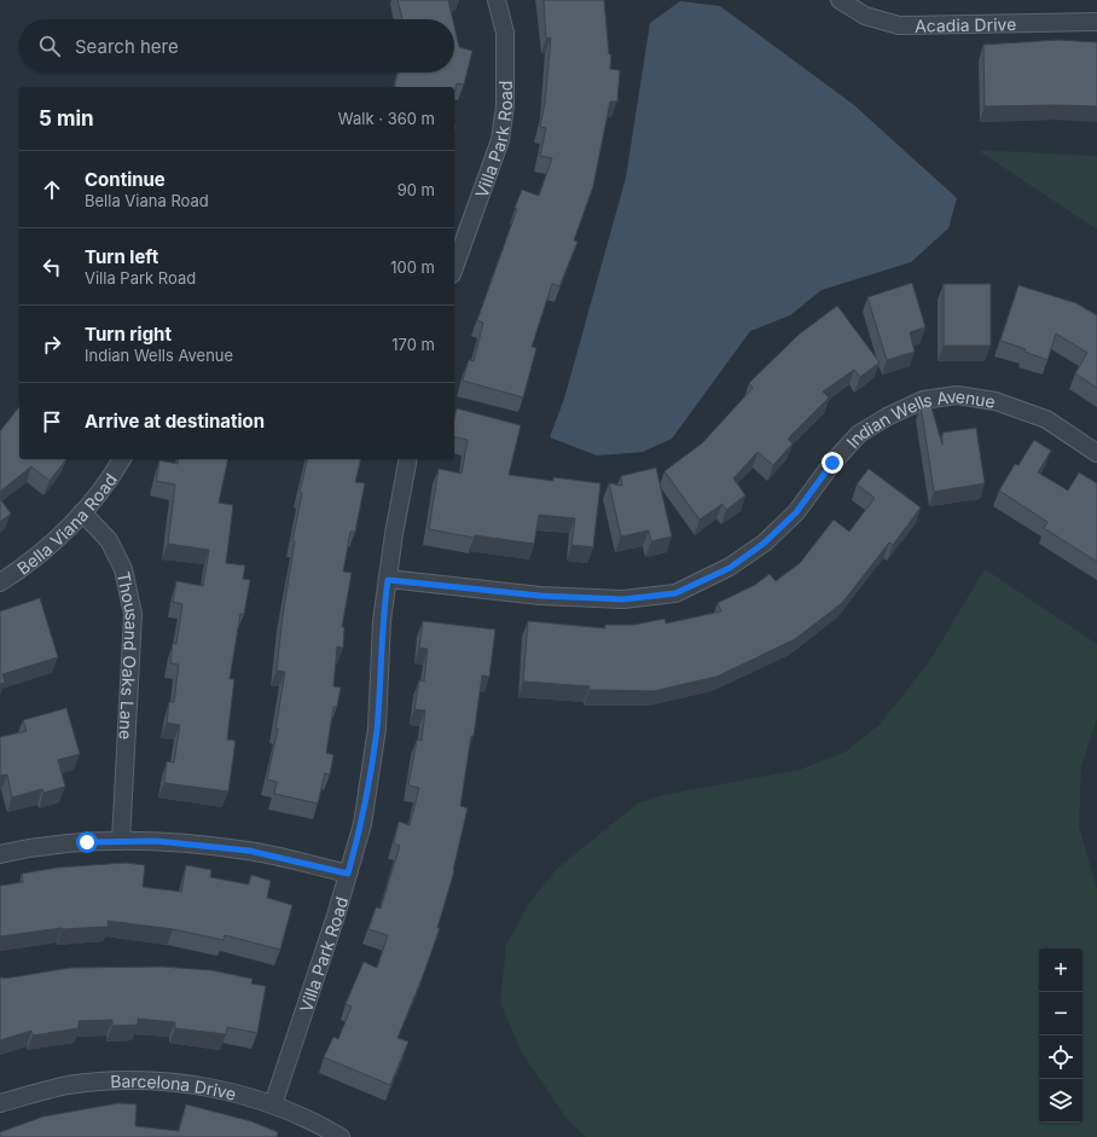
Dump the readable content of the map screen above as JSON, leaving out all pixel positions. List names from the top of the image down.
{
  "streets": {
    "street": [
      "Acadia Drive",
      "Villa Park Road",
      "Indian Wells Avenue",
      "Bella Viana Road",
      "Thousand Oaks Lane",
      "Barcelona Drive"
    ]
  },
  "crossings": [
    ["Villa Park Road", "Indian Wells Avenue"],
    ["Villa Park Road", "Barcelona Drive"],
    ["Bella Viana Road", "Thousand Oaks Lane"]
  ],
  "page": {
    "search": "Search here",
    "heading": ["5 min", "Walk · 360 m"],
    "list": [
      ["Continue", "Bella Viana Road", "90 m"],
      ["Turn left", "Villa Park Road", "100 m"],
      ["Turn right", "Indian Wells Avenue", "170 m"],
      "Arrive at destination"
    ],
    "map_buttons": ["+", "−"]
  }
}
